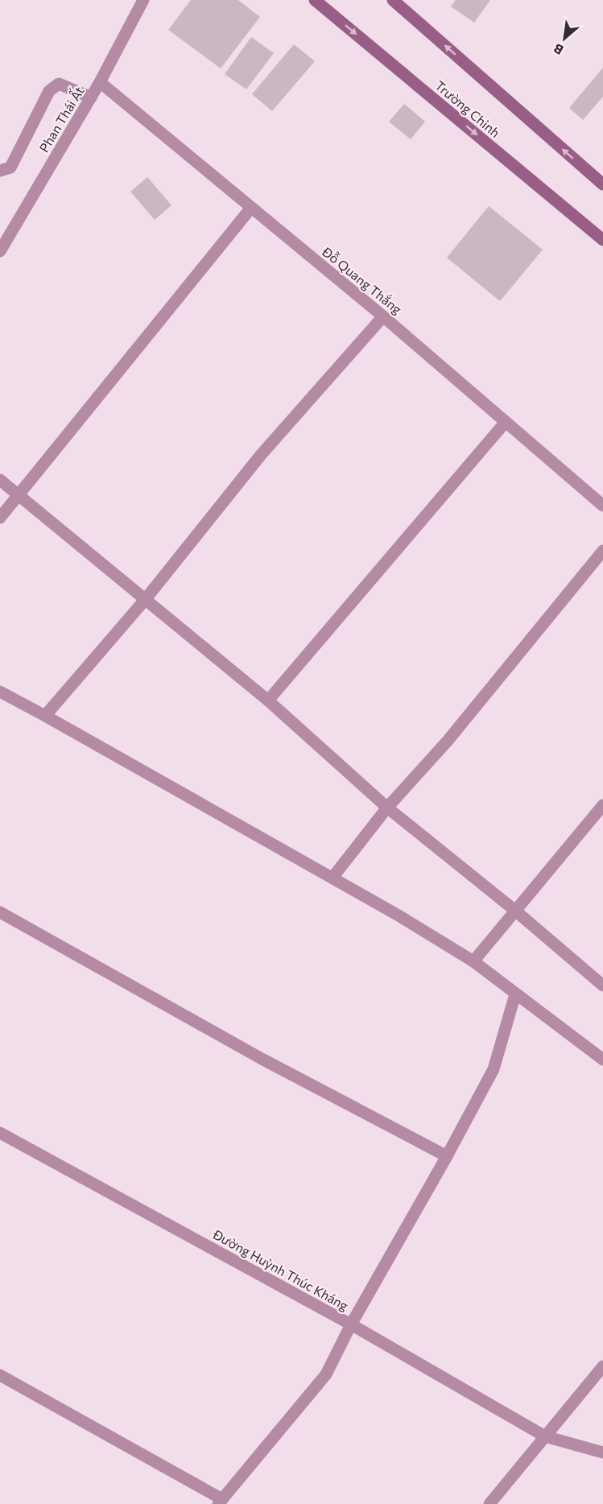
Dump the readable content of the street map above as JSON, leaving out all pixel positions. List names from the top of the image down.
{
  "streets": {
    "street": [
      "Trường Chinh",
      "Phan Thái Ất",
      "Đỗ Quang Thắng",
      "Đường Huỳnh Thúc Kháng"
    ]
  },
  "crossings": [
    ["Phan Thái Ất", "Đỗ Quang Thắng"]
  ],
  "north": "bottom left"
}
